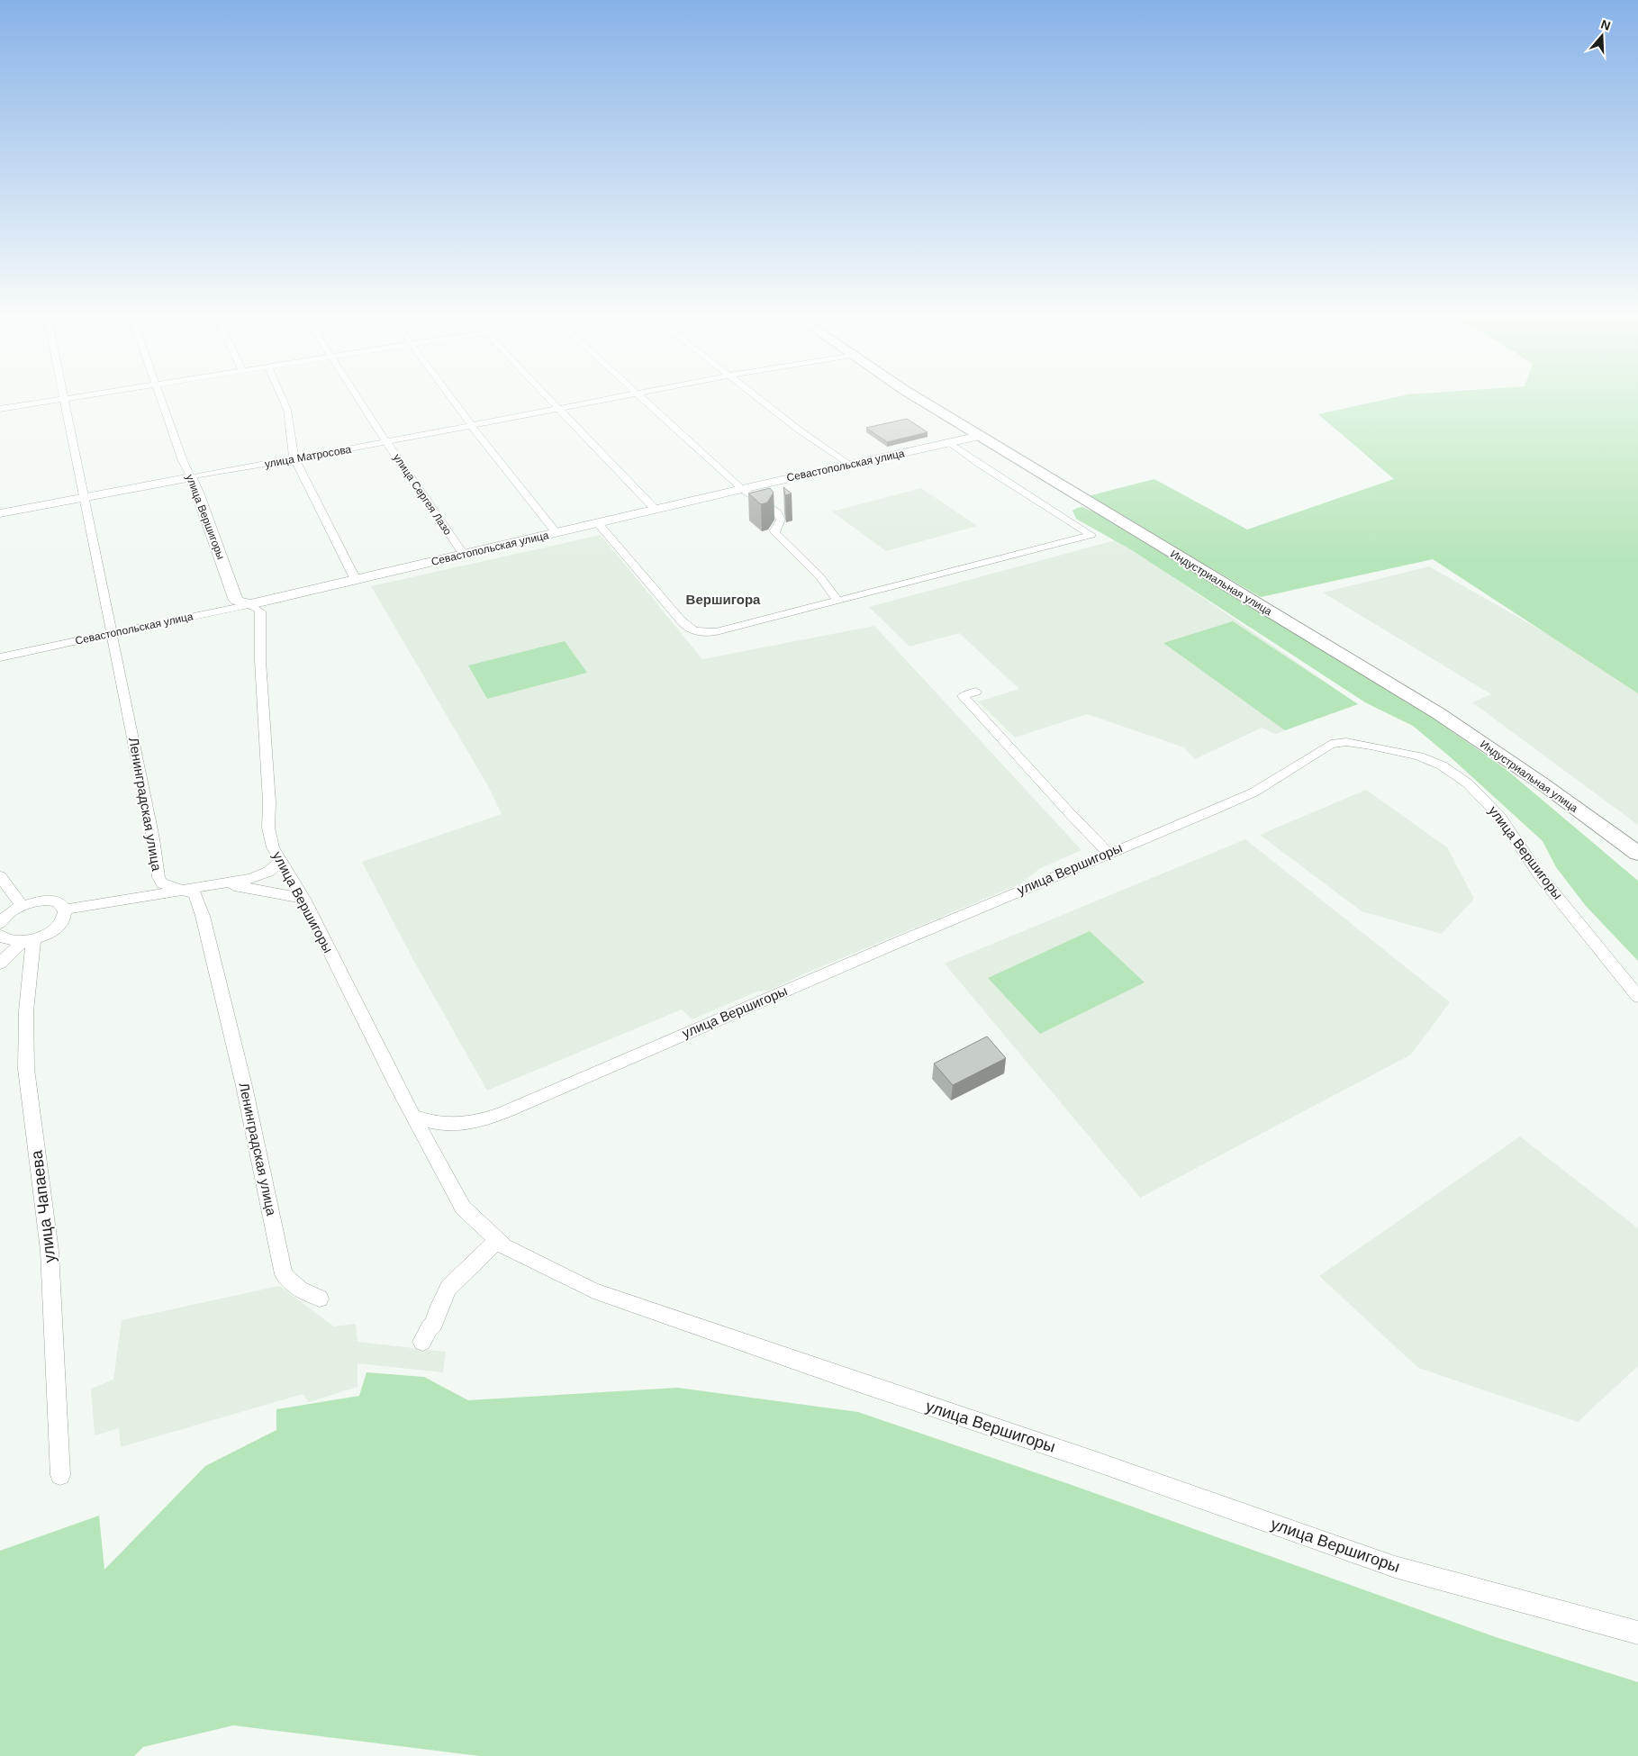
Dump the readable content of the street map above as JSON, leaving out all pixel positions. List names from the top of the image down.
{
  "streets": {
    "main road": ["Индустриальная улица"],
    "street": [
      "улица Матросова",
      "Севастопольская улица",
      "улица Сергея Лазо",
      "улица Вершигоры",
      "Ленинградская улица",
      "улица Чапаева"
    ]
  },
  "crossings": [
    ["улица Матросова", "улица Сергея Лазо"],
    ["улица Матросова", "улица Вершигоры"],
    ["улица Матросова", "Ленинградская улица"],
    ["Севастопольская улица", "улица Сергея Лазо"],
    ["Севастопольская улица", "улица Вершигоры"],
    ["Севастопольская улица", "Индустриальная улица"],
    ["Севастопольская улица", "Ленинградская улица"]
  ],
  "districts": ["Вершигора"],
  "north": "top"
}
